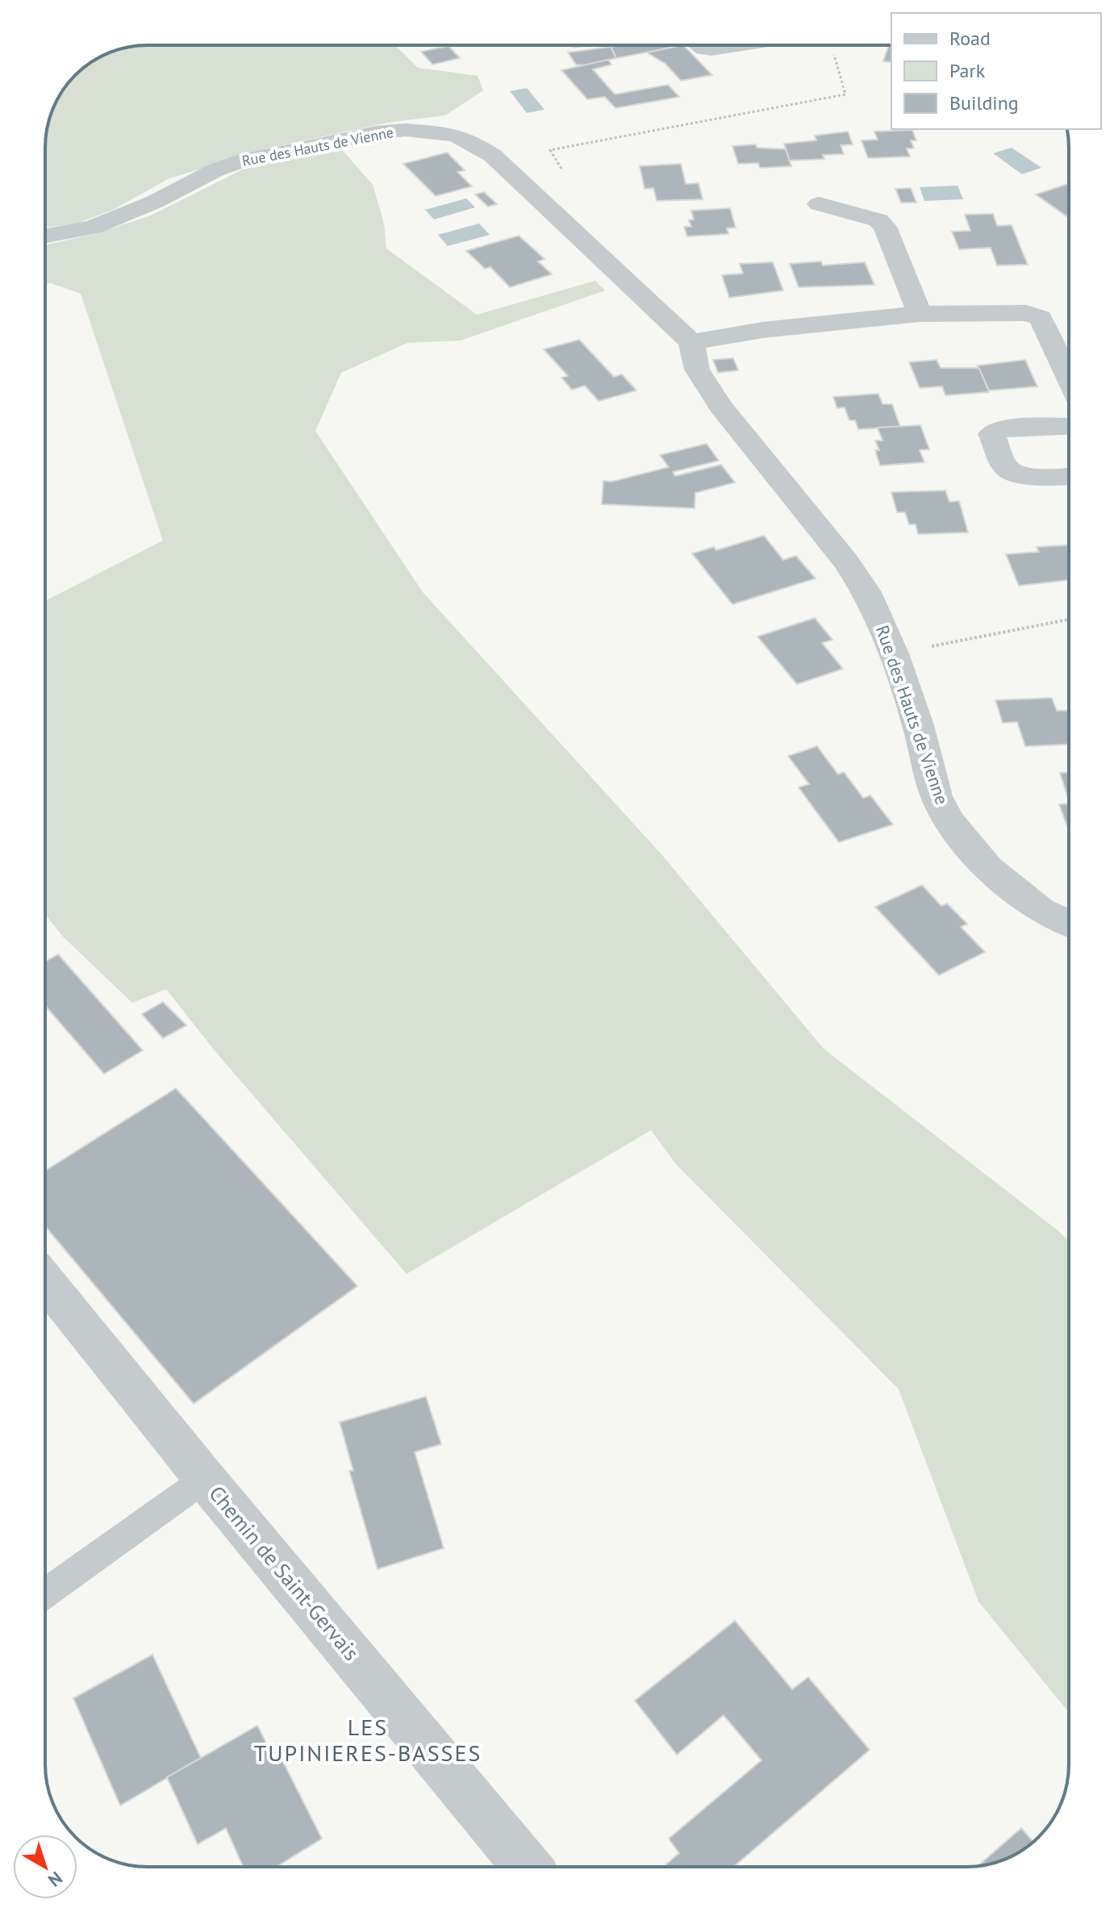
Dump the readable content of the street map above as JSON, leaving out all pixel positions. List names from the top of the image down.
{
  "streets": {
    "street": ["Rue des Hauts de Vienne", "Chemin de Saint-Gervais"]
  },
  "districts": ["LES TUPINIERES-BASSES"],
  "legend": ["Road", "Park", "Building"],
  "north": "bottom right"
}
